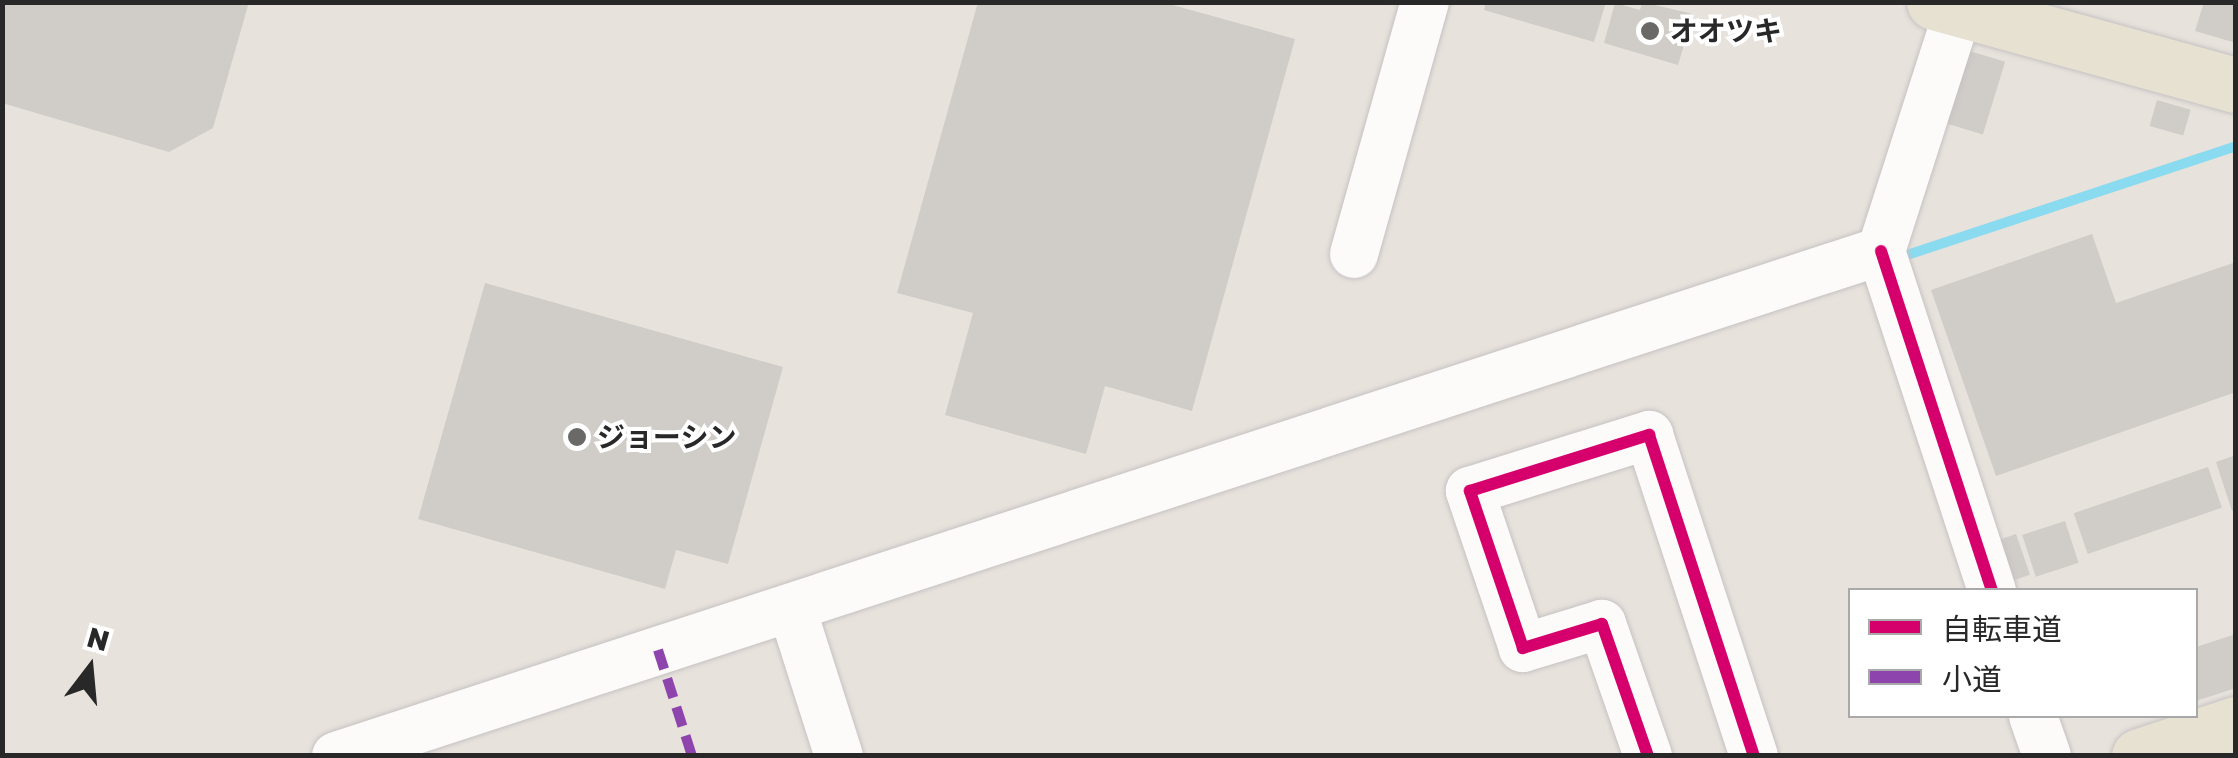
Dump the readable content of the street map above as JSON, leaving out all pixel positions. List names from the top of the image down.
{
  "places": ["オオツキ", "ジョーシン"],
  "legend": ["自転車道", "小道"],
  "north": "top"
}
